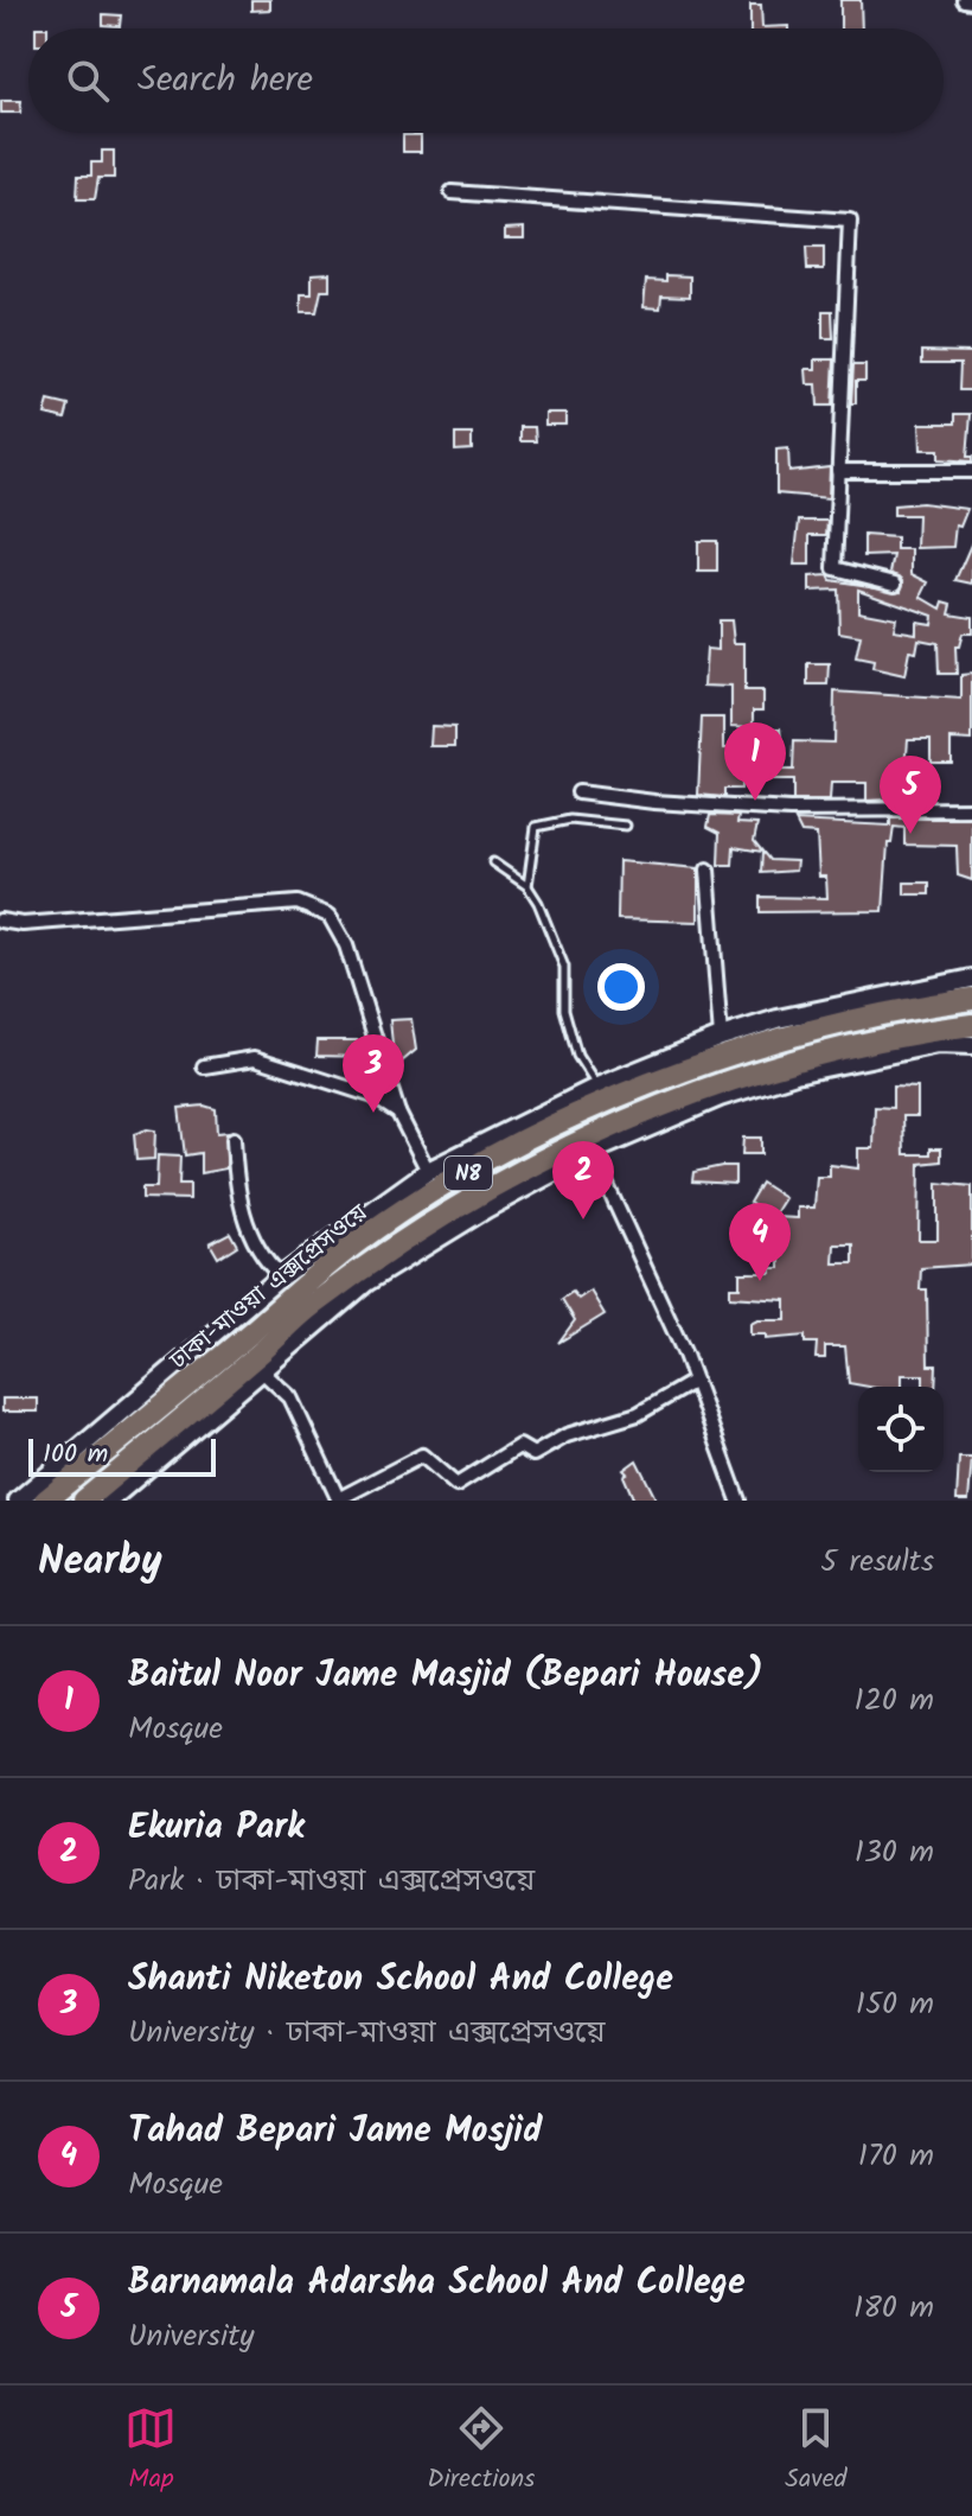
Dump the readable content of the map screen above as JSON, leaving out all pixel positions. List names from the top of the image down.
{
  "streets": {
    "highway": ["N8", "ঢাকা-মাওয়া এক্সপ্রেসওয়ে"]
  },
  "scale_bar": "100 m",
  "page": {
    "search": "Search here",
    "pins": [
      "1",
      "5",
      "3",
      "2",
      "4"
    ],
    "scale": "100 m",
    "heading": ["Nearby", "5 results"],
    "list": [
      {
        "mark": "1",
        "name": "Baitul Noor Jame Masjid (Bepari House)",
        "note": "Mosque",
        "value": "120 m"
      },
      {
        "mark": "2",
        "name": "Ekuria Park",
        "note": "Park · ঢাকা-মাওয়া এক্সপ্রেসওয়ে",
        "value": "130 m"
      },
      {
        "mark": "3",
        "name": "Shanti Niketon School And College",
        "note": "University · ঢাকা-মাওয়া এক্সপ্রেসওয়ে",
        "value": "150 m"
      },
      {
        "mark": "4",
        "name": "Tahad Bepari Jame Mosjid",
        "note": "Mosque",
        "value": "170 m"
      },
      {
        "mark": "5",
        "name": "Barnamala Adarsha School And College",
        "note": "University",
        "value": "180 m"
      }
    ],
    "nav": ["Map", "Directions", "Saved"]
  }
}
